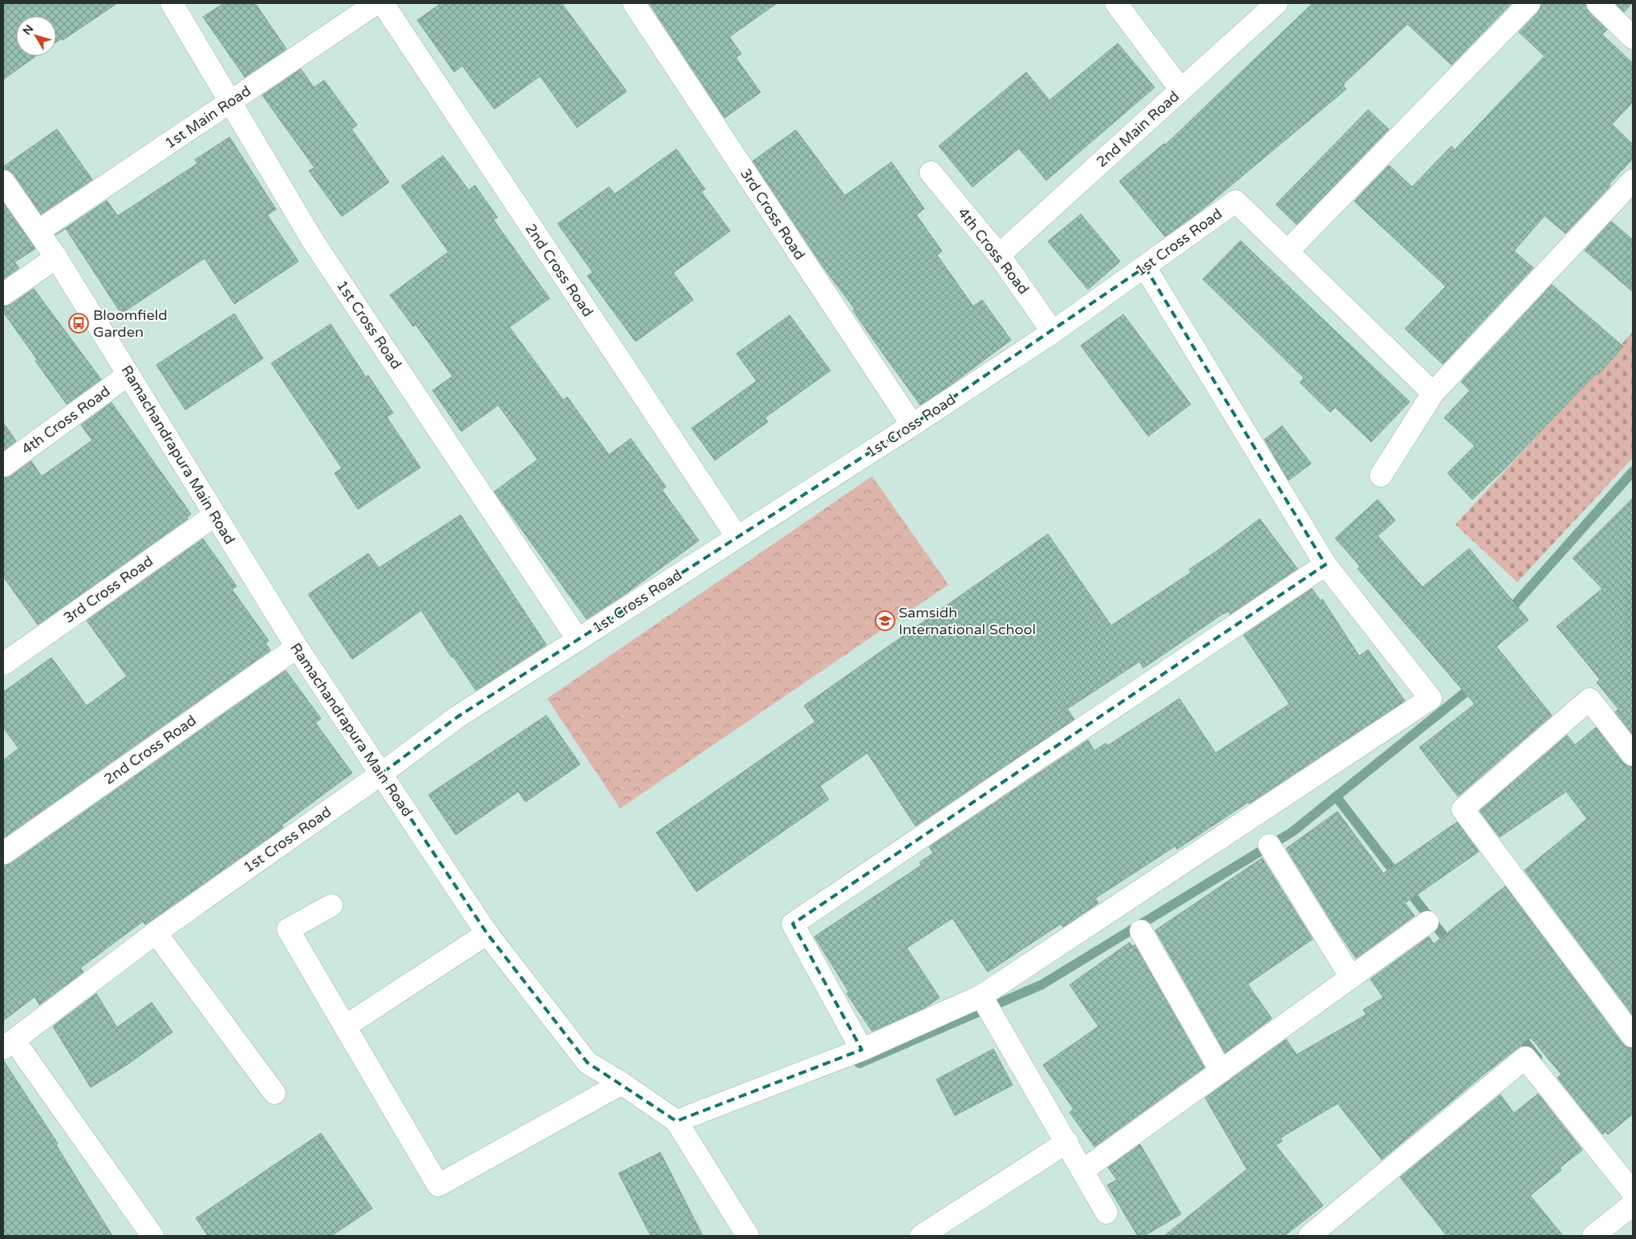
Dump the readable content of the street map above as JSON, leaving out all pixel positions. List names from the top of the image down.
{
  "streets": {
    "street": [
      "1st Main Road",
      "2nd Main Road",
      "3rd Cross Road",
      "1st Cross Road",
      "4th Cross Road",
      "2nd Cross Road",
      "Ramachandrapura Main Road"
    ]
  },
  "crossings": [
    ["1st Main Road", "1st Cross Road"],
    ["1st Main Road", "Ramachandrapura Main Road"],
    ["2nd Main Road", "4th Cross Road"],
    ["3rd Cross Road", "1st Cross Road"],
    ["3rd Cross Road", "Ramachandrapura Main Road"],
    ["1st Cross Road", "4th Cross Road"],
    ["1st Cross Road", "2nd Cross Road"],
    ["1st Cross Road", "Ramachandrapura Main Road"],
    ["4th Cross Road", "Ramachandrapura Main Road"],
    ["2nd Cross Road", "Ramachandrapura Main Road"]
  ],
  "places": {
    "bus stop": ["Bloomfield Garden"],
    "school or university": ["Samsidh International School"]
  },
  "north": "top left"
}
